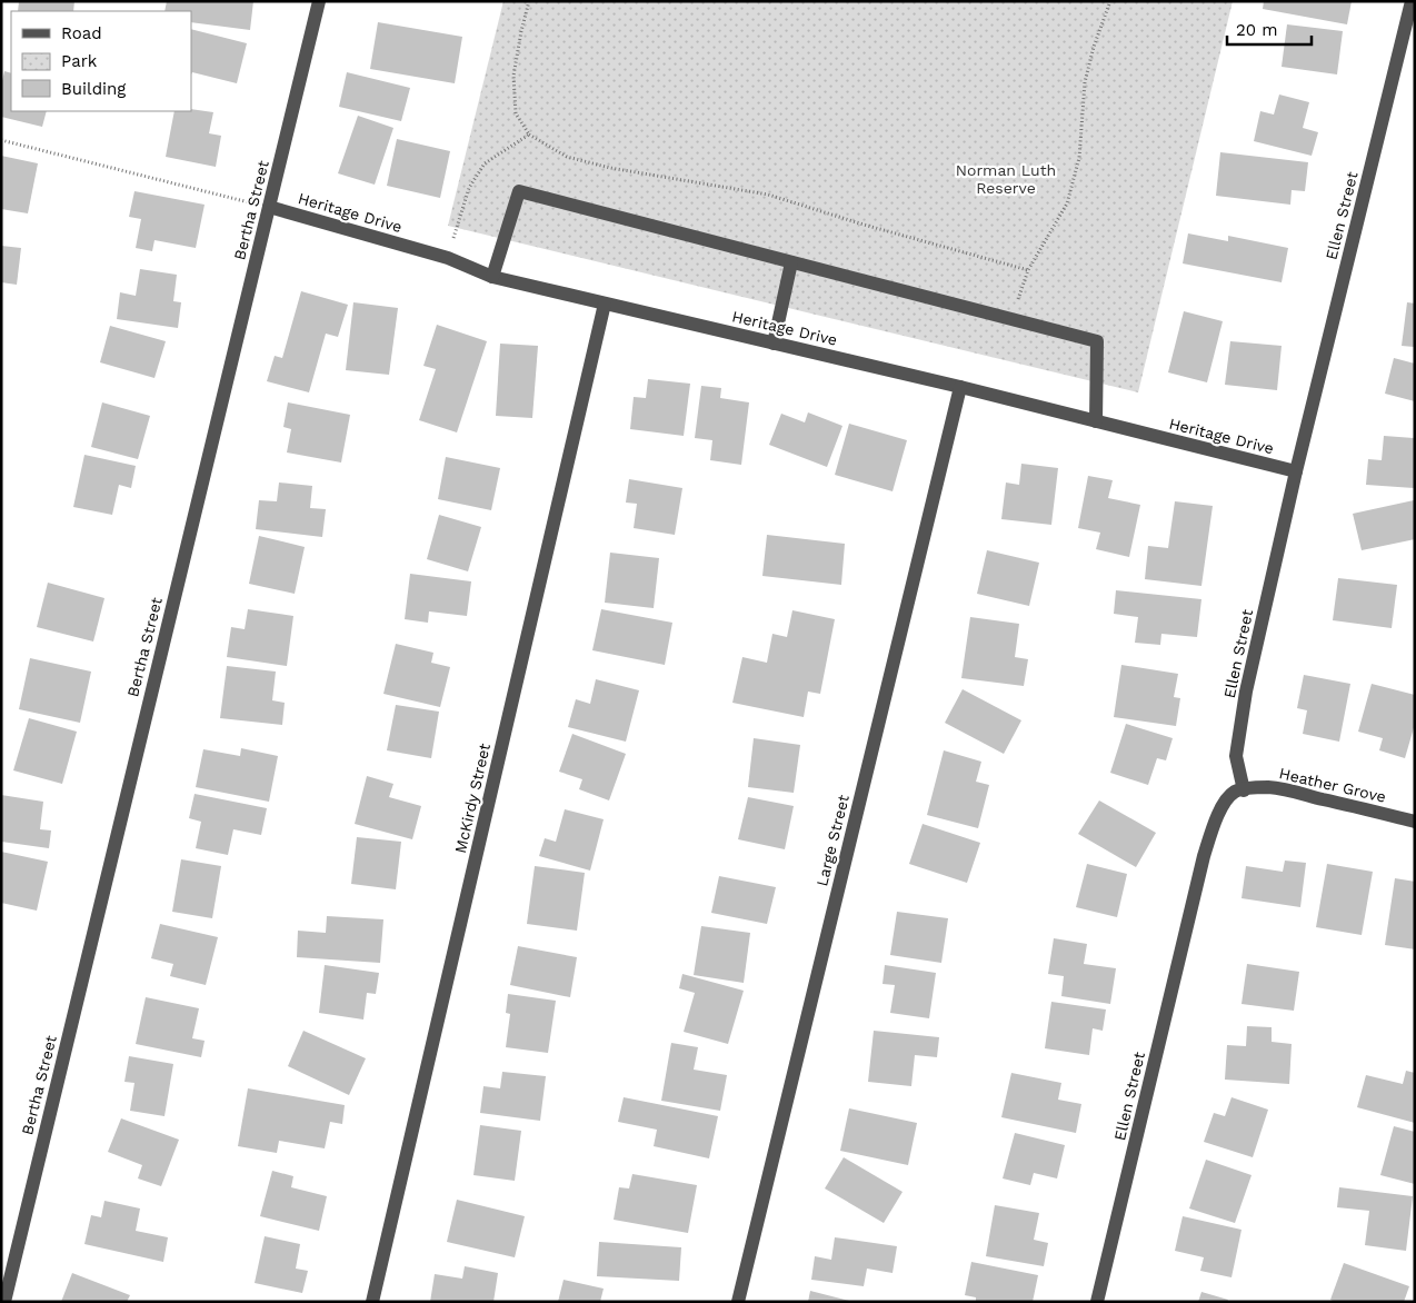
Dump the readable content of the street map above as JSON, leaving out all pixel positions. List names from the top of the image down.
{
  "streets": {
    "street": [
      "Bertha Street",
      "Heritage Drive",
      "Ellen Street",
      "Heather Grove",
      "McKirdy Street",
      "Large Street"
    ]
  },
  "crossings": [
    ["Bertha Street", "Heritage Drive"],
    ["Heritage Drive", "Ellen Street"],
    ["Heritage Drive", "McKirdy Street"],
    ["Heritage Drive", "Large Street"],
    ["Ellen Street", "Heather Grove"]
  ],
  "parks": ["Norman Luth Reserve"],
  "legend": ["Road", "Park", "Building"],
  "scale_bar": "20 m"
}
